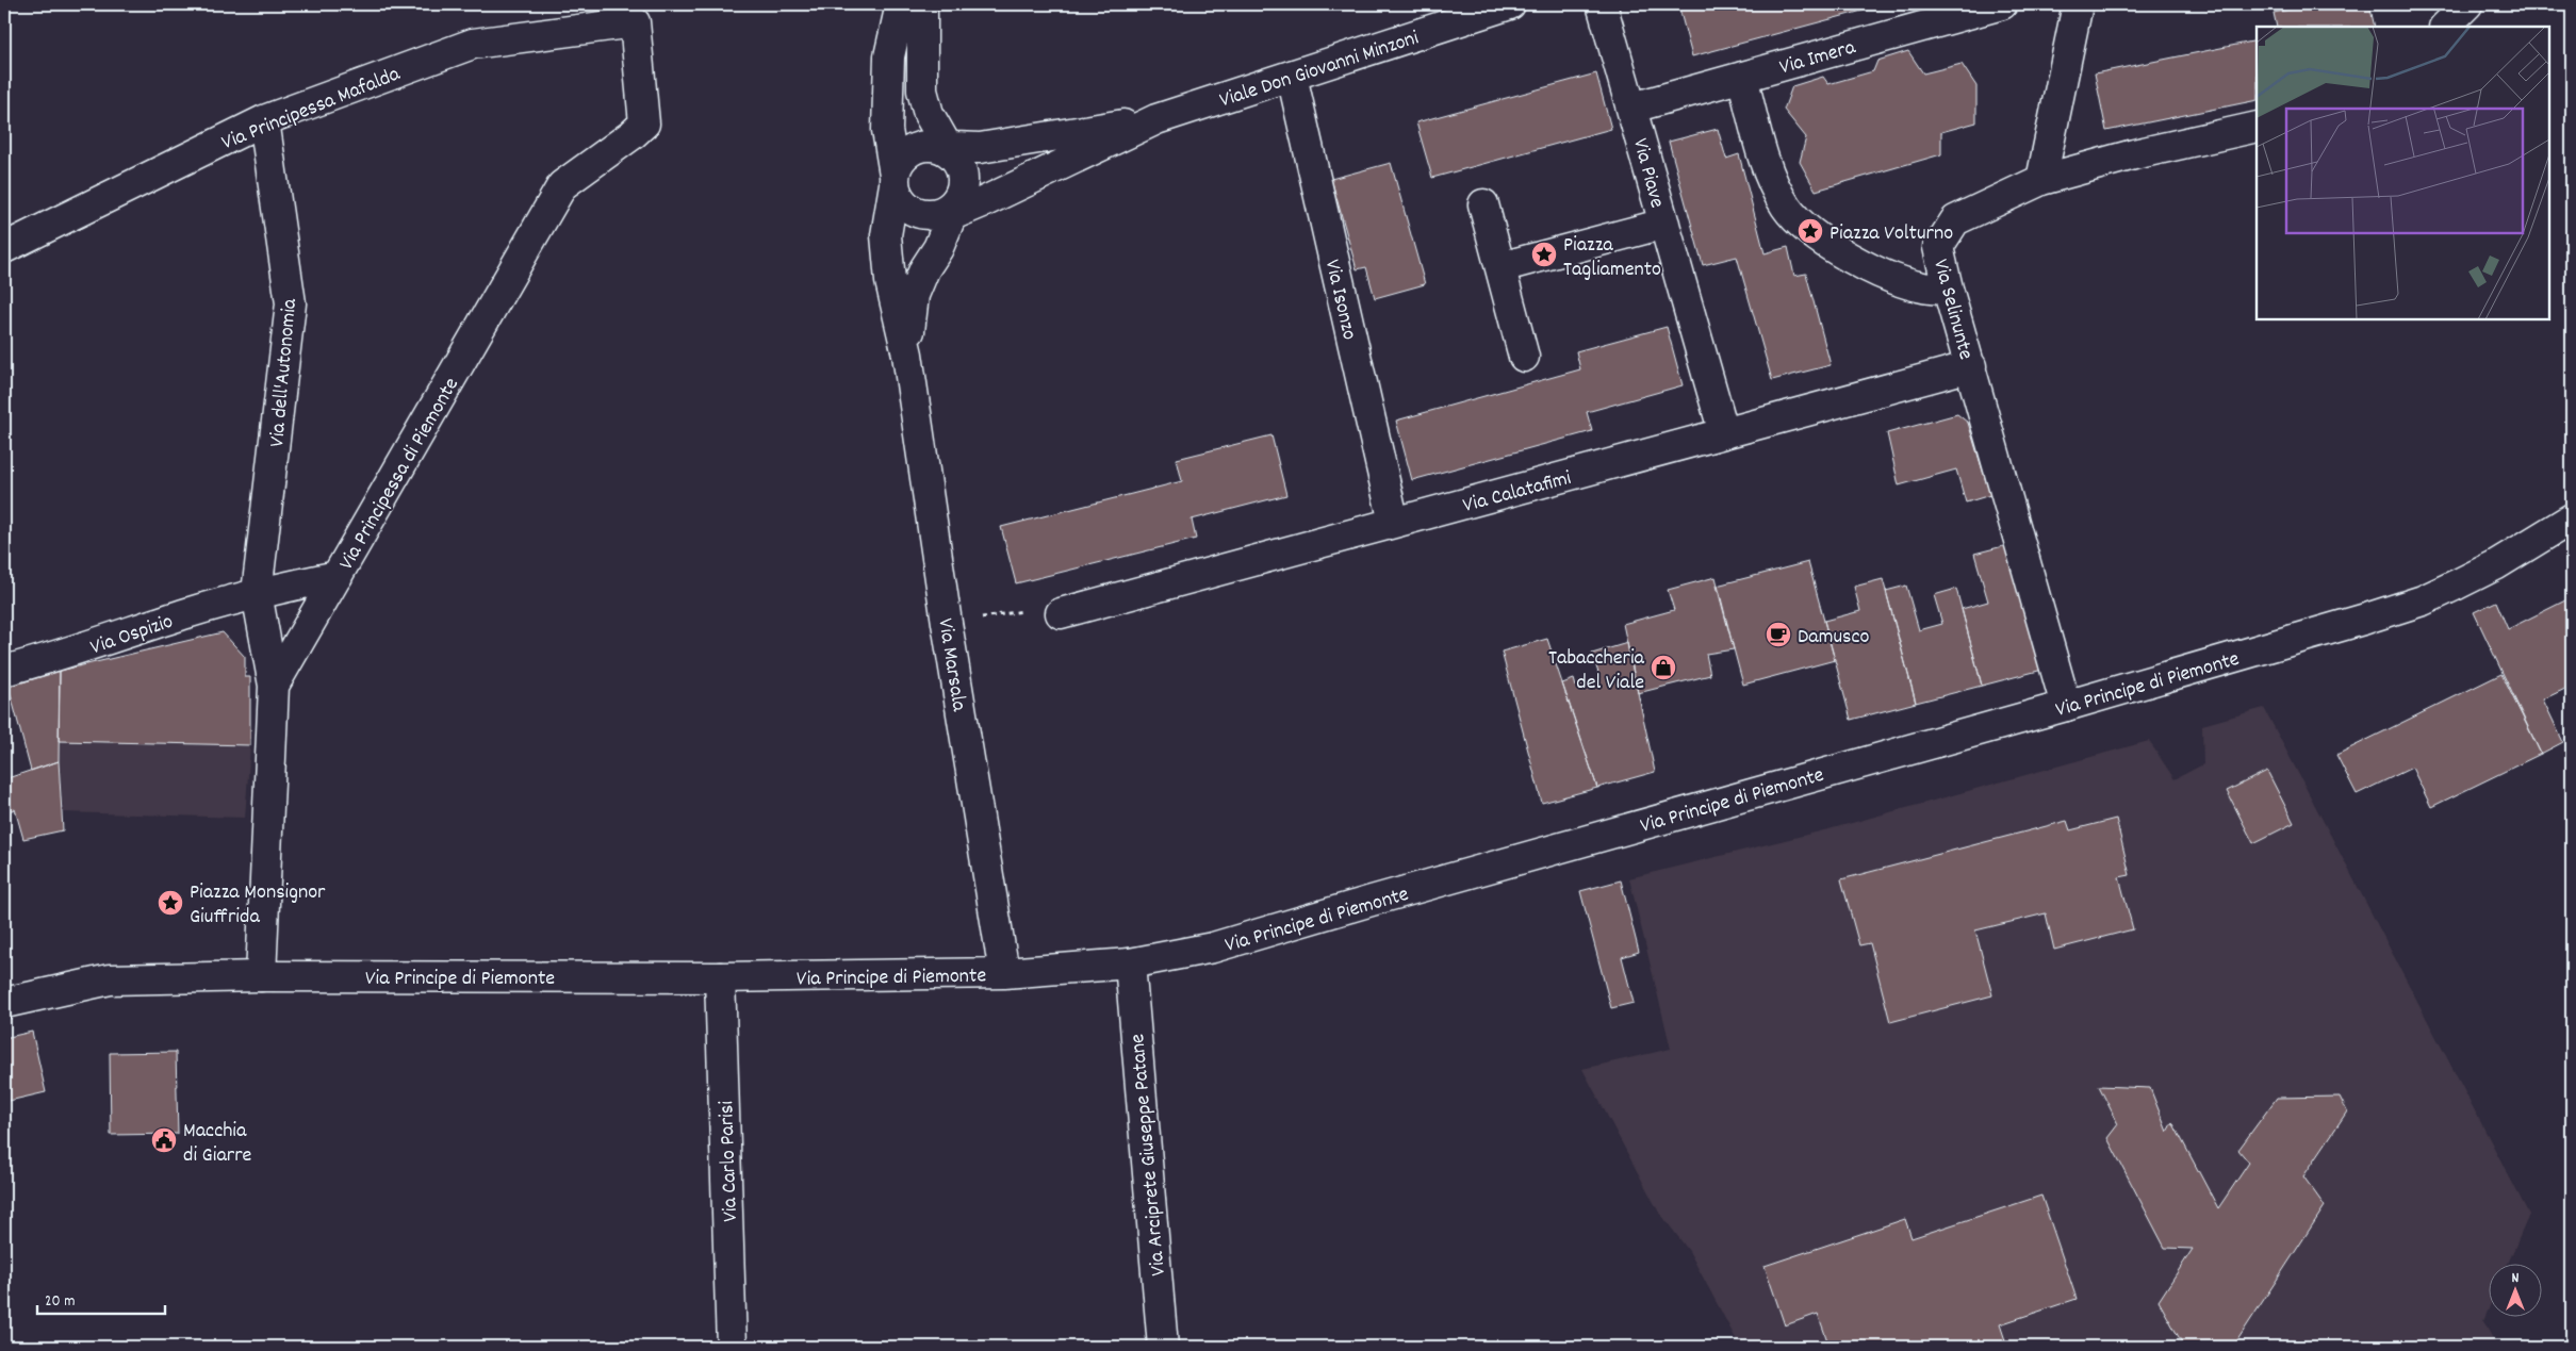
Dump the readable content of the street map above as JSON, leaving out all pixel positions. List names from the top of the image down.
{
  "streets": {
    "street": [
      "Via Imera",
      "Viale Don Giovanni Minzoni",
      "Via Principessa Mafalda",
      "Via Piave",
      "Via Isonzo",
      "Via Selinunte",
      "Via dell'Autonomia",
      "Via Principessa di Piemonte",
      "Via Calatafimi",
      "Via Ospizio",
      "Via Marsala",
      "Via Principe di Piemonte",
      "Via Arciprete Giuseppe Patane",
      "Via Carlo Parisi"
    ]
  },
  "crossings": [
    ["Via Imera", "Via Piave"],
    ["Viale Don Giovanni Minzoni", "Via Isonzo"],
    ["Via Principessa Mafalda", "Via dell'Autonomia"],
    ["Via Principessa Mafalda", "Via Principessa di Piemonte"],
    ["Via Piave", "Via Calatafimi"],
    ["Via Isonzo", "Via Calatafimi"],
    ["Via Selinunte", "Via Calatafimi"],
    ["Via Selinunte", "Via Principe di Piemonte"],
    ["Via dell'Autonomia", "Via Principessa di Piemonte"],
    ["Via dell'Autonomia", "Via Ospizio"],
    ["Via Principessa di Piemonte", "Via Ospizio"],
    ["Via Principessa di Piemonte", "Via Principe di Piemonte"],
    ["Via Marsala", "Via Principe di Piemonte"],
    ["Via Principe di Piemonte", "Via Arciprete Giuseppe Patane"],
    ["Via Principe di Piemonte", "Via Carlo Parisi"]
  ],
  "places": {
    "place": ["Piazza Volturno", "Piazza Tagliamento", "Piazza Monsignor Giuffrida"],
    "cafe": ["Damusco"],
    "shop": ["Tabaccheria del Viale"],
    "public building": ["Macchia di Giarre"]
  },
  "scale_bar": "20 m",
  "north": "top"
}
